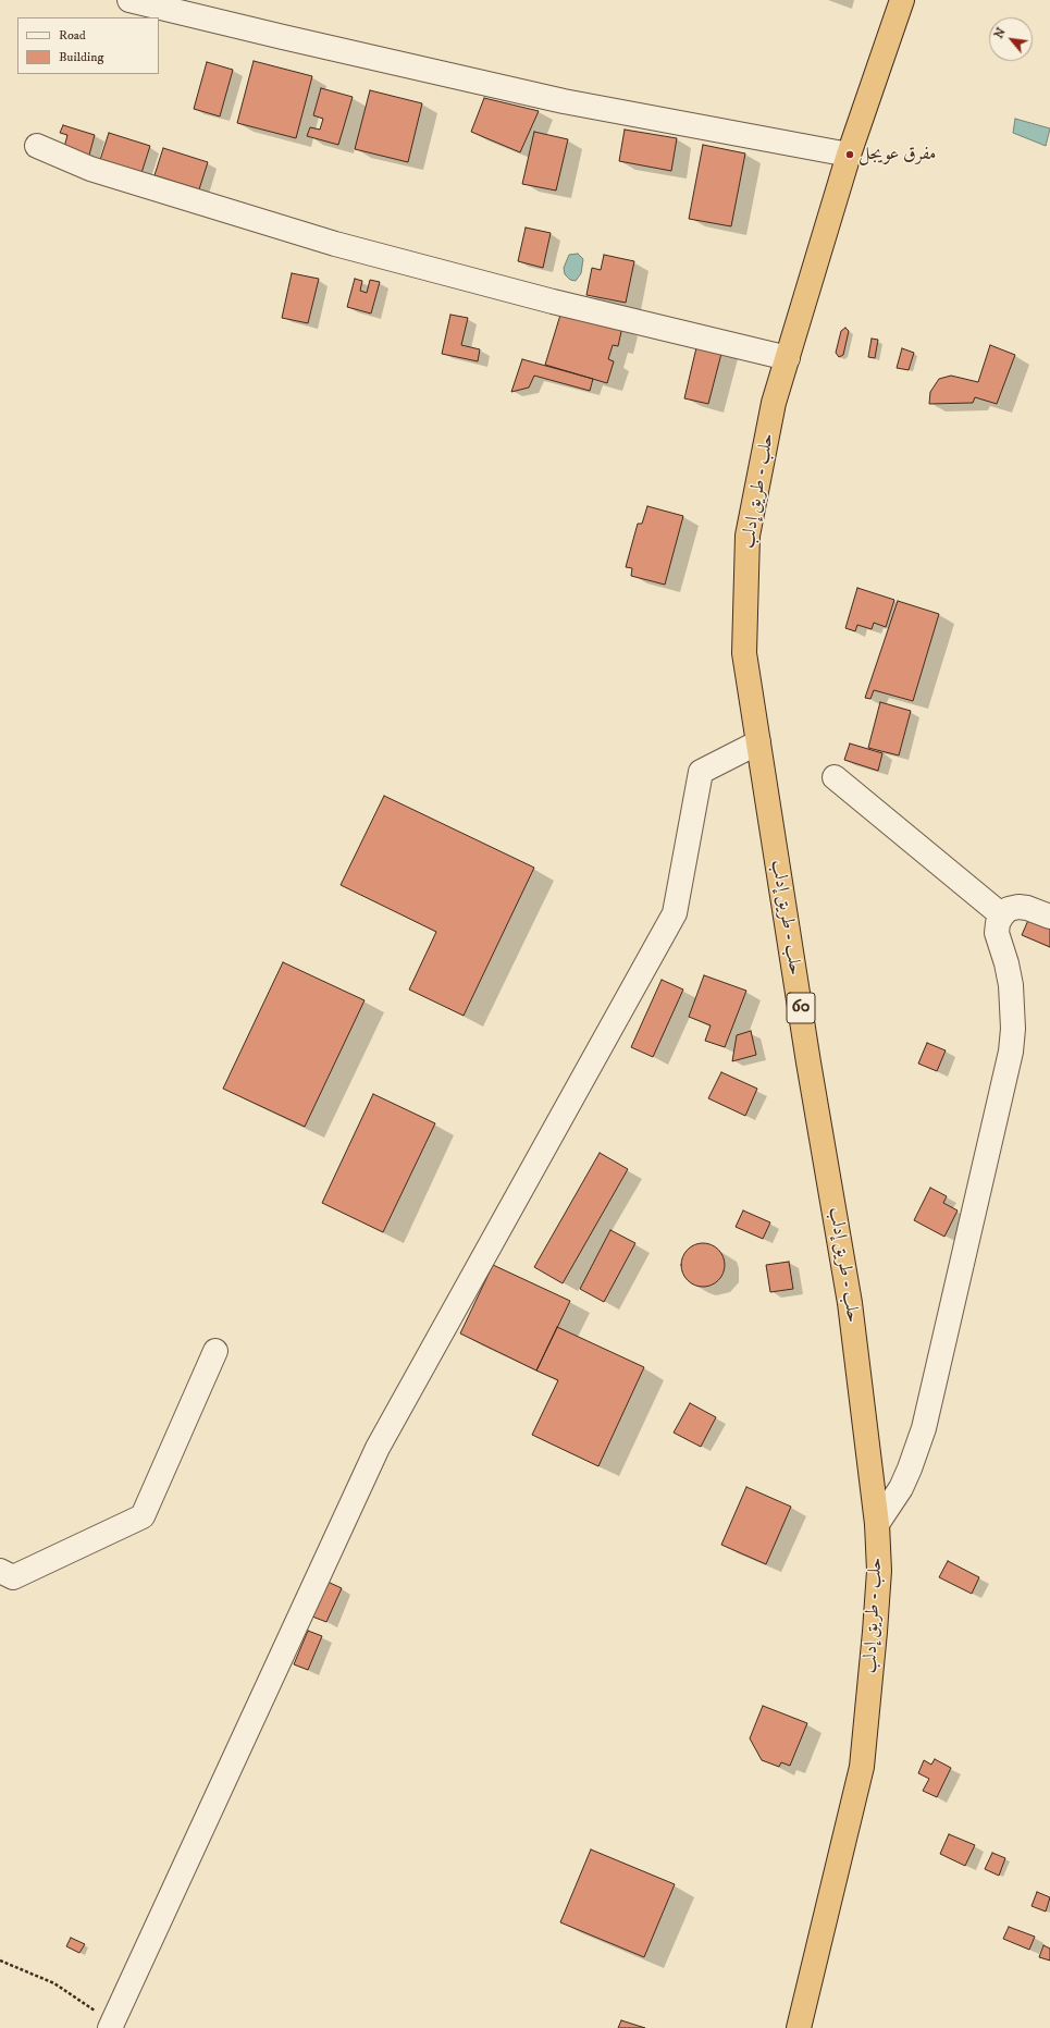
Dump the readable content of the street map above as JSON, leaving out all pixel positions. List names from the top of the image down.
{
  "streets": {
    "highway": ["حلب - طريق إدلب", "60"]
  },
  "places": ["مفرق عويجل"],
  "legend": ["Road", "Building"],
  "north": "top left"
}
